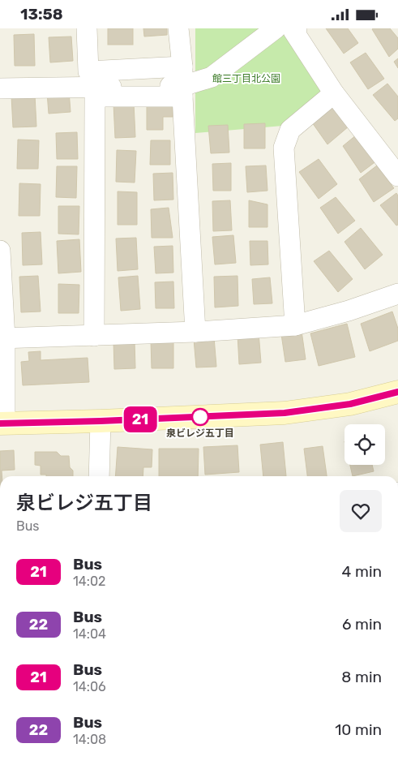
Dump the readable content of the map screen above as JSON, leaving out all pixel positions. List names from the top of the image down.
{
  "parks": ["館三丁目北公園"],
  "places": ["泉ビレジ五丁目"],
  "lines": ["bus line 21"],
  "page": {
    "status": "13:58",
    "on_map": "21",
    "heading": ["泉ビレジ五丁目", "Bus"],
    "list": [
      {
        "mark": "21",
        "name": "Bus",
        "note": "14:02",
        "value": "4 min"
      },
      {
        "mark": "22",
        "name": "Bus",
        "note": "14:04",
        "value": "6 min"
      },
      {
        "mark": "21",
        "name": "Bus",
        "note": "14:06",
        "value": "8 min"
      },
      {
        "mark": "22",
        "name": "Bus",
        "note": "14:08",
        "value": "10 min"
      }
    ]
  }
}
